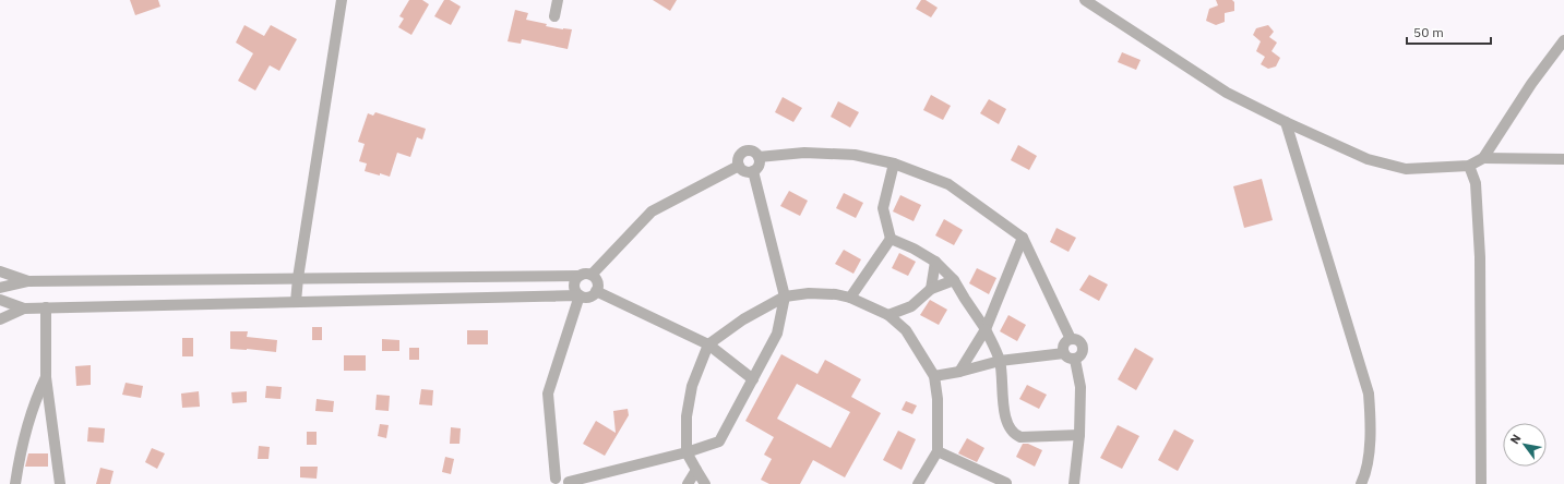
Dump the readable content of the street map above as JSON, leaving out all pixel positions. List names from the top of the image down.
{
  "scale_bar": "50 m",
  "north": "top left"
}
